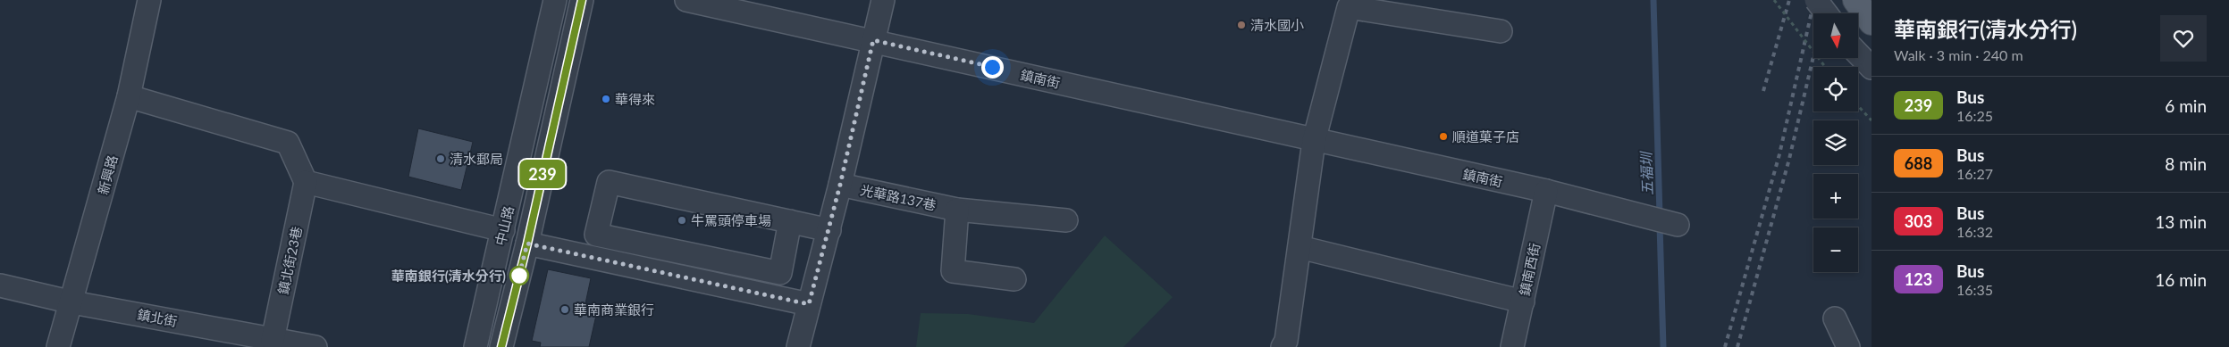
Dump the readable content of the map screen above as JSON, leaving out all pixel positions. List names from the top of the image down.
{
  "streets": {
    "street": [
      "鎮南街",
      "新興路",
      "光華路137巷",
      "中山路",
      "鎮北街23巷",
      "鎮南西街",
      "鎮北街"
    ]
  },
  "crossings": [
    ["鎮南街", "鎮南西街"],
    ["新興路", "鎮北街"],
    ["鎮北街23巷", "鎮北街"]
  ],
  "water": ["五福圳"],
  "places": [
    "清水國小",
    "華得來",
    "順道菓子店",
    "清水郵局",
    "牛罵頭停車場",
    "華南銀行(清水分行)",
    "華南商業銀行"
  ],
  "lines": ["bus line 239"],
  "north": "bottom",
  "page": {
    "on_map": "239",
    "heading": ["華南銀行(清水分行)", "Walk · 3 min · 240 m"],
    "map_buttons": ["+", "−"],
    "list": [
      {
        "mark": "239",
        "name": "Bus",
        "note": "16:25",
        "value": "6 min"
      },
      {
        "mark": "688",
        "name": "Bus",
        "note": "16:27",
        "value": "8 min"
      },
      {
        "mark": "303",
        "name": "Bus",
        "note": "16:32",
        "value": "13 min"
      },
      {
        "mark": "123",
        "name": "Bus",
        "note": "16:35",
        "value": "16 min"
      }
    ]
  }
}
